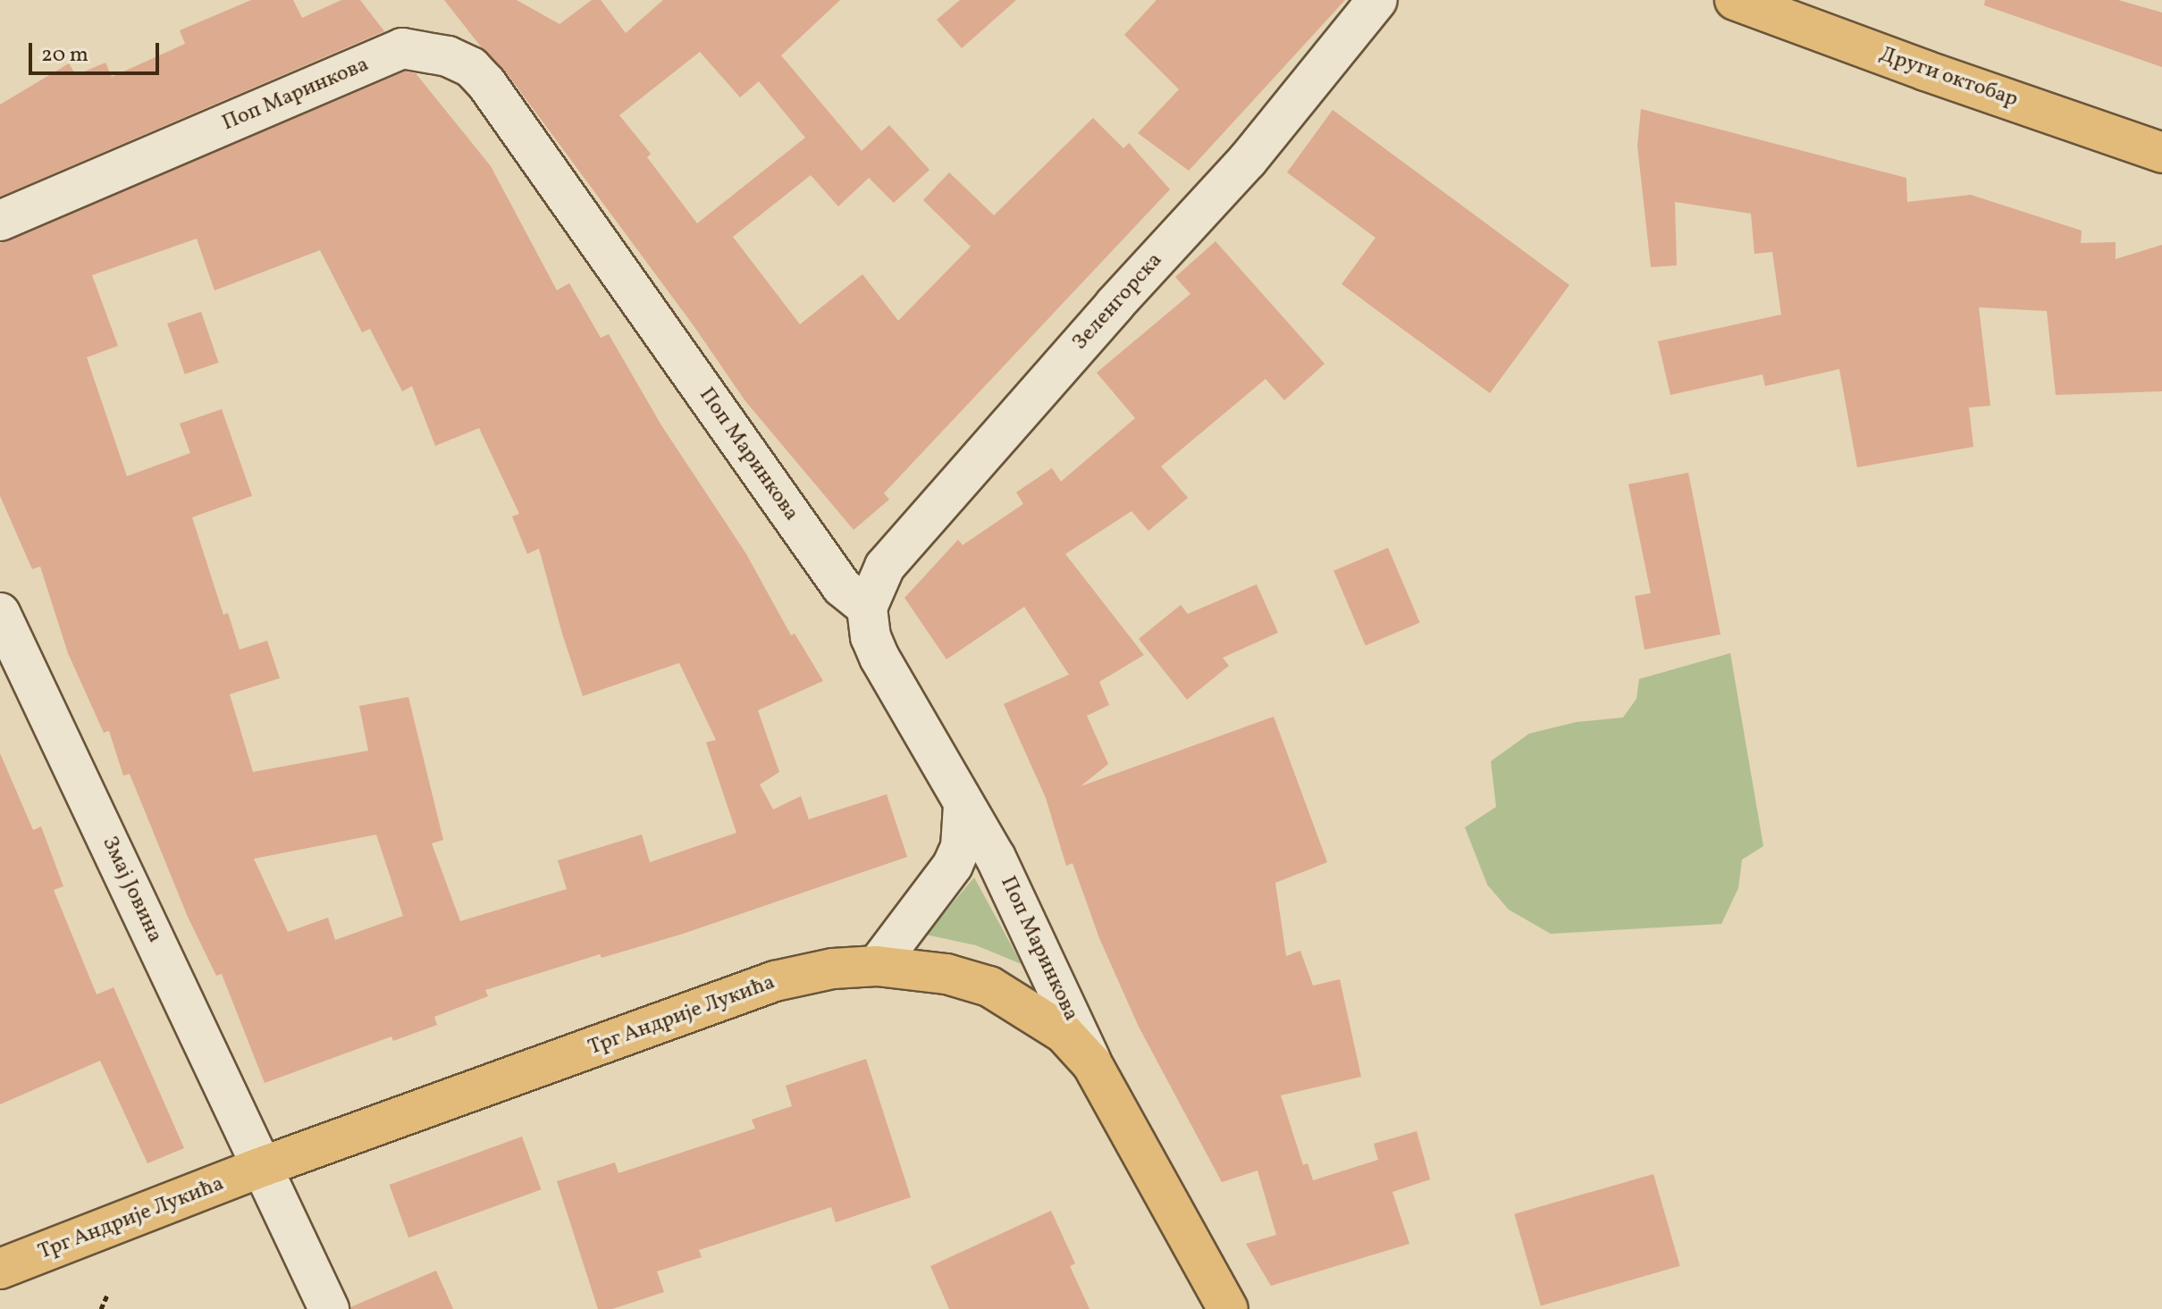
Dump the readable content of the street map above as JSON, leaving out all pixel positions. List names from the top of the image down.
{
  "streets": {
    "main road": ["Други октобар", "Поп Маринкова", "Трг Андрије Лукића"],
    "street": ["Зеленгорска", "Змај Јовина"]
  },
  "crossings": [
    ["Поп Маринкова", "Зеленгорска"],
    ["Поп Маринкова", "Трг Андрије Лукића"],
    ["Змај Јовина", "Трг Андрије Лукића"]
  ],
  "scale_bar": "20 m"
}
